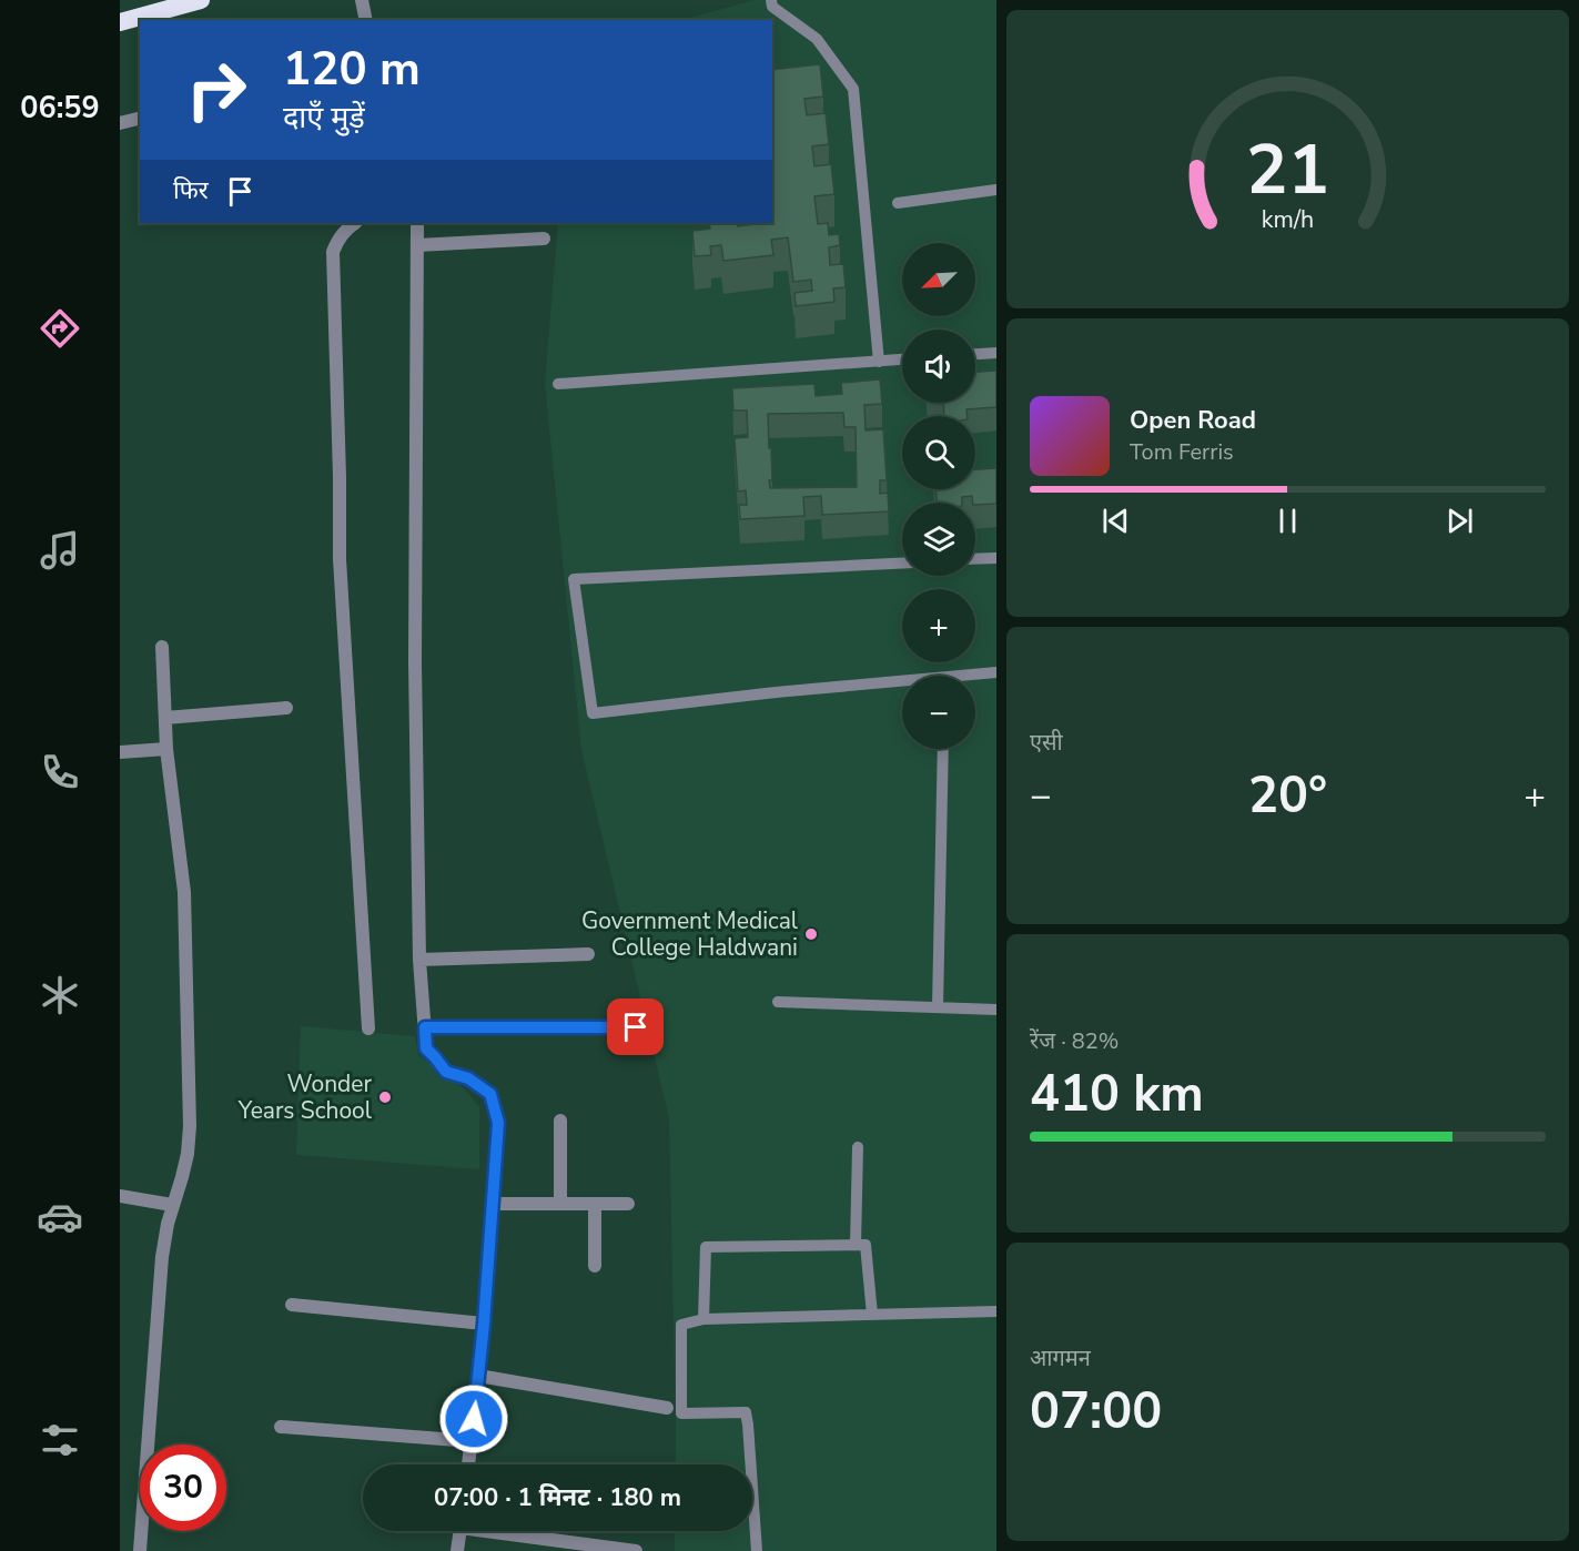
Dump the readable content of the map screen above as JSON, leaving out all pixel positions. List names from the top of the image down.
{
  "places": ["Government Medical College Haldwani", "Wonder Years School"],
  "north": "bottom left",
  "page": {
    "tabs": "06:59",
    "turn": ["120 m", "दाएँ मुड़ें"],
    "then": "फिर",
    "map_buttons": ["+", "−"],
    "song": ["Open Road", "Tom Ferris"],
    "tile": [
      "एसी",
      ["रेंज · 82%", "410 km"],
      ["आगमन", "07:00"]
    ],
    "heat": ["−", "20°", "+"],
    "limit": "30",
    "trip": "07:00 · 1 मिनट · 180 m",
    "gauge": ["21", "km/h"]
  }
}
